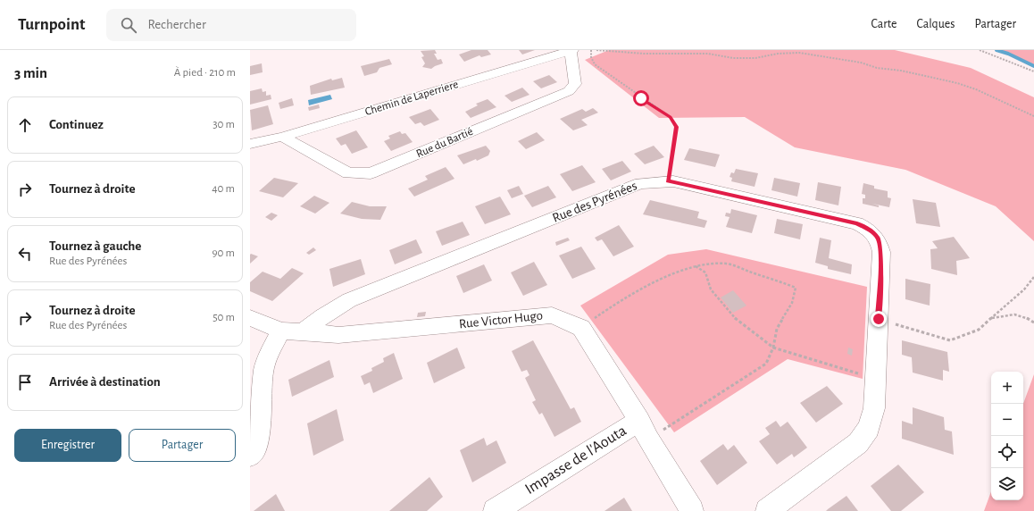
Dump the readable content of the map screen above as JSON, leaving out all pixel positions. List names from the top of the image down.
{
  "streets": {
    "street": [
      "Chemin de Laperriere",
      "Rue du Bartié",
      "Rue des Pyrénées",
      "Rue Victor Hugo",
      "Impasse de l'Aouta"
    ]
  },
  "crossings": [
    ["Chemin de Laperriere", "Rue du Bartié"],
    ["Rue des Pyrénées", "Rue Victor Hugo"]
  ],
  "page": {
    "header": "Turnpoint",
    "search": "Rechercher",
    "nav": ["Carte", "Calques", "Partager"],
    "heading": ["3 min", "À pied · 210 m"],
    "list": [
      ["Continuez", "30 m"],
      ["Tournez à droite", "40 m"],
      ["Tournez à gauche", "Rue des Pyrénées", "90 m"],
      ["Tournez à droite", "Rue des Pyrénées", "50 m"],
      "Arrivée à destination"
    ],
    "map_buttons": ["+", "−"],
    "buttons": ["Enregistrer", "Partager"]
  }
}
